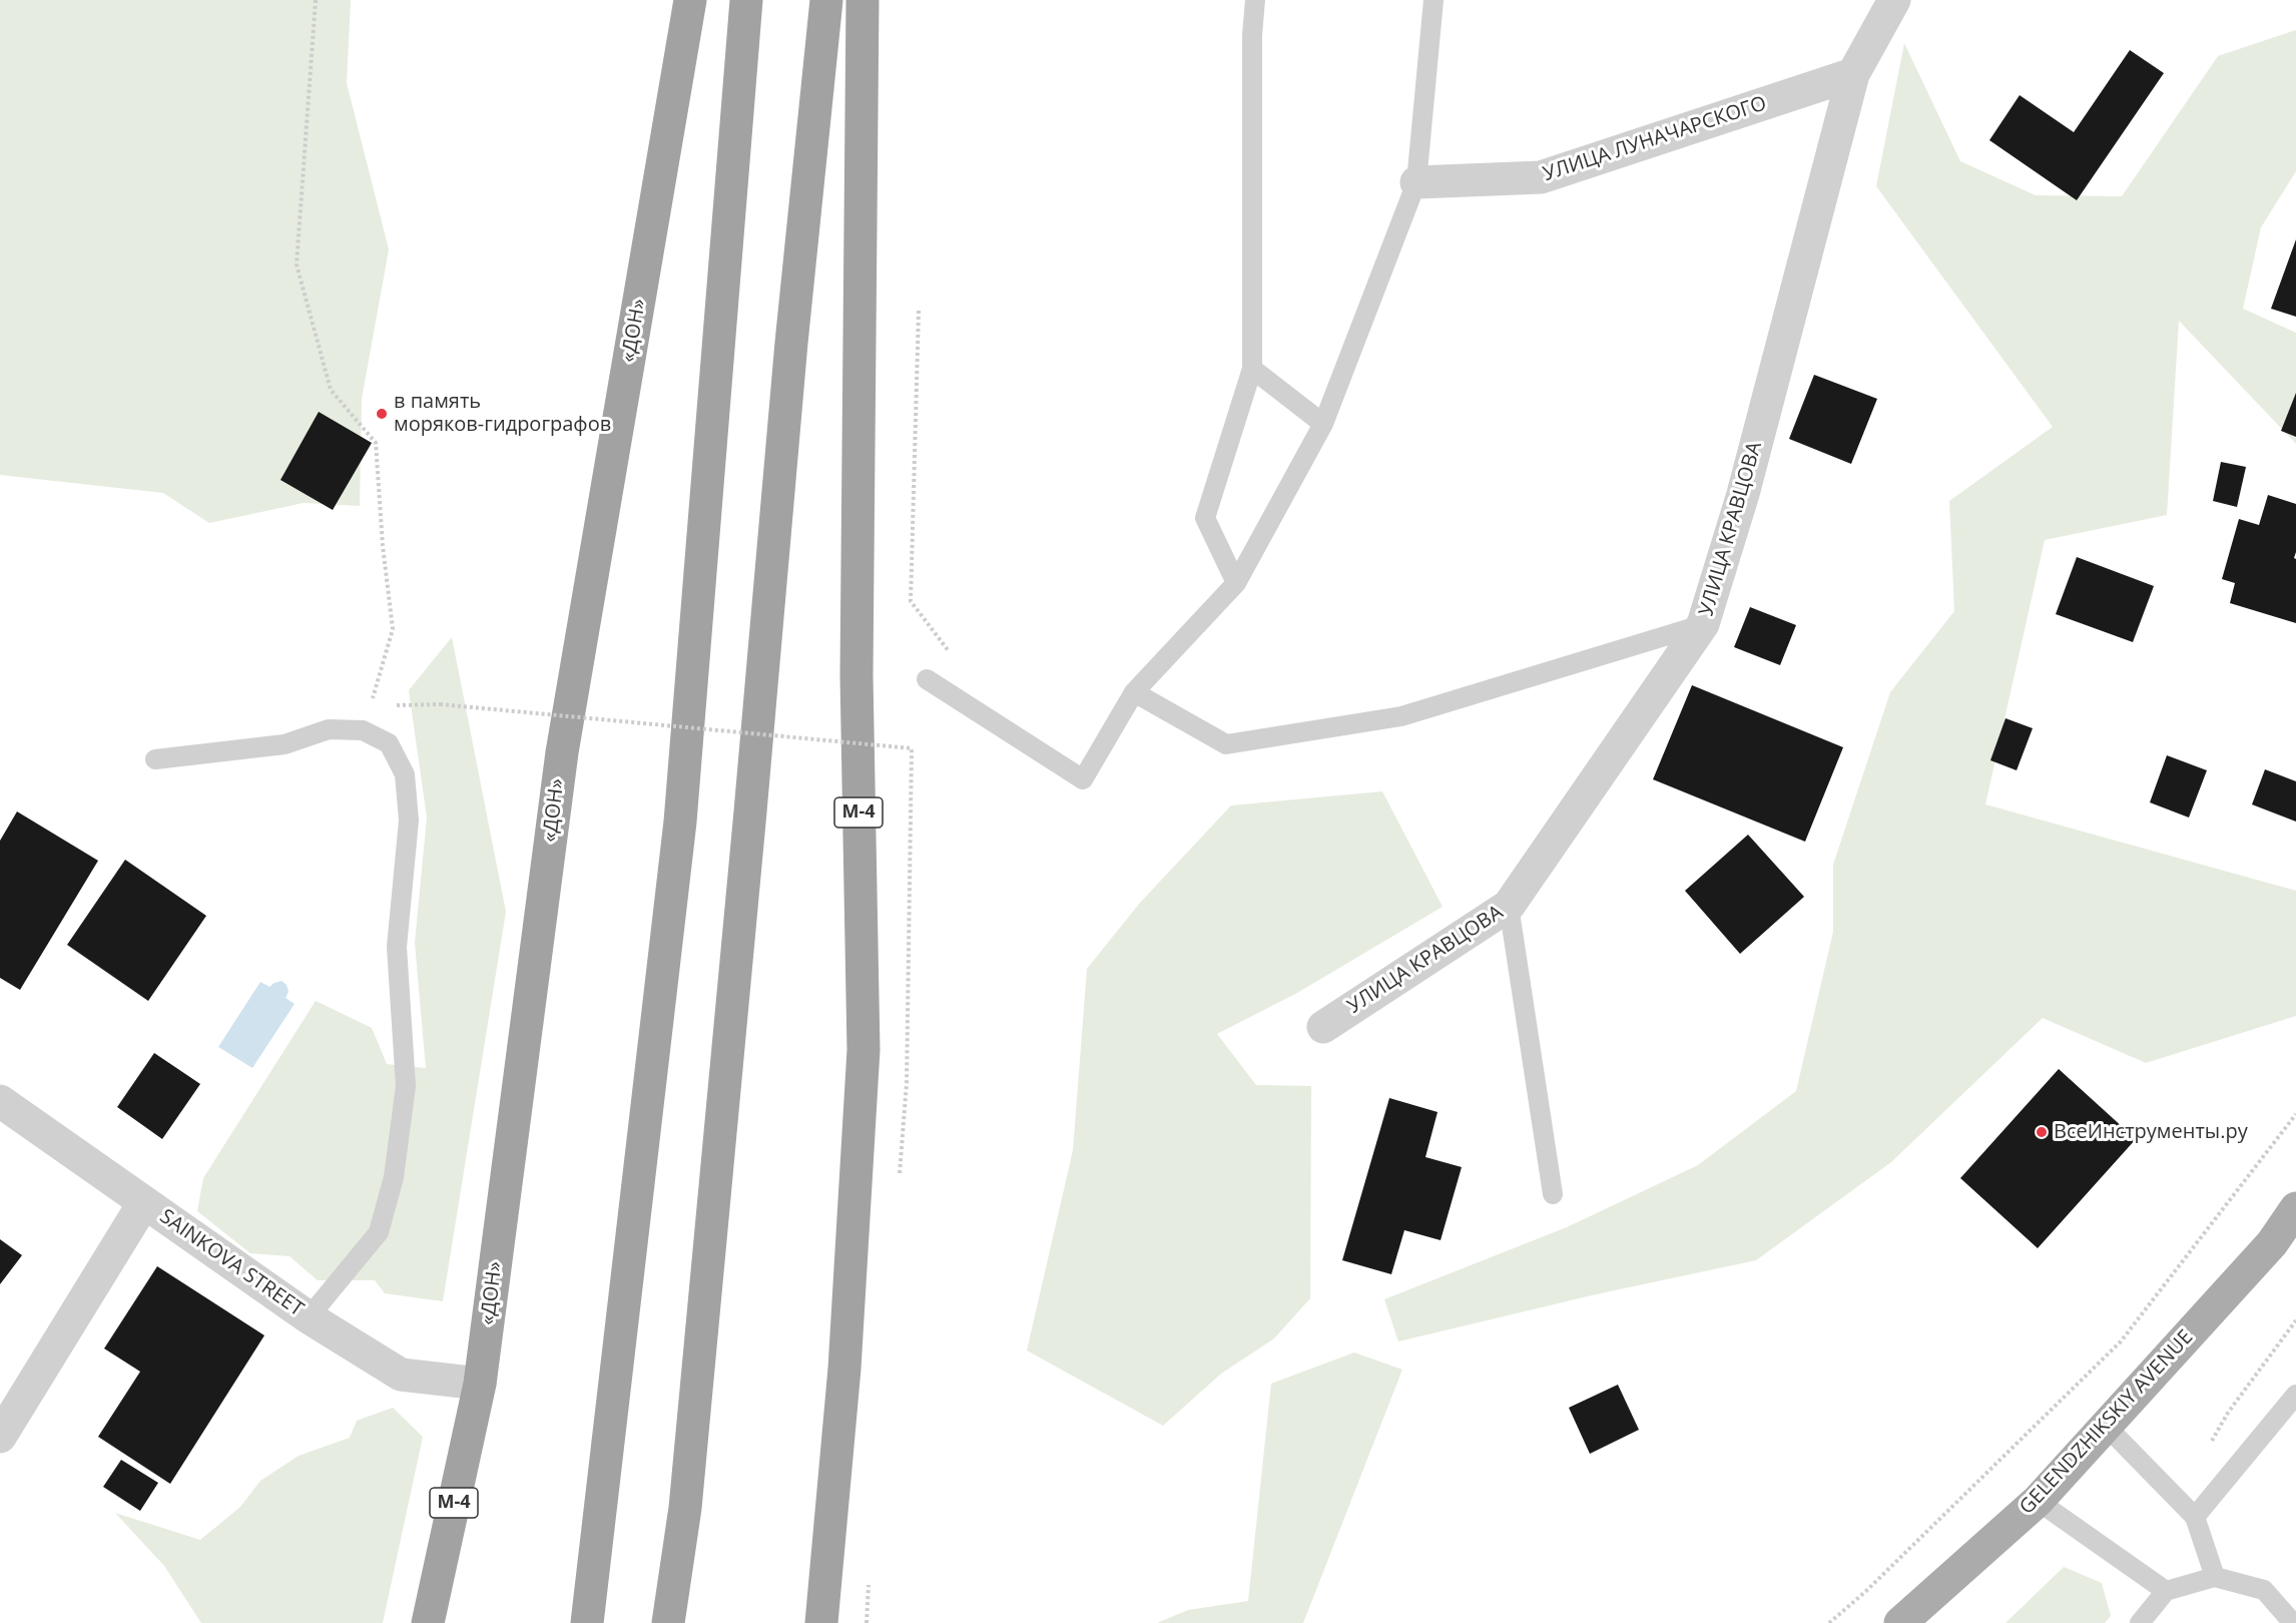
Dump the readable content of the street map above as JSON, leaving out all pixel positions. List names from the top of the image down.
{
  "streets": {
    "highway": ["«ДОН»", "М-4"],
    "main road": ["GELENDZHIKSKIY AVENUE"],
    "street": ["УЛИЦА ЛУНАЧАРСКОГО", "УЛИЦА КРАВЦОВА", "SAINKOVA STREET"]
  },
  "crossings": [
    ["УЛИЦА ЛУНАЧАРСКОГО", "УЛИЦА КРАВЦОВА"],
    ["«ДОН»", "SAINKOVA STREET"]
  ],
  "places": ["в память моряков-гидрографов", "ВсеИнструменты.ру"]
}
